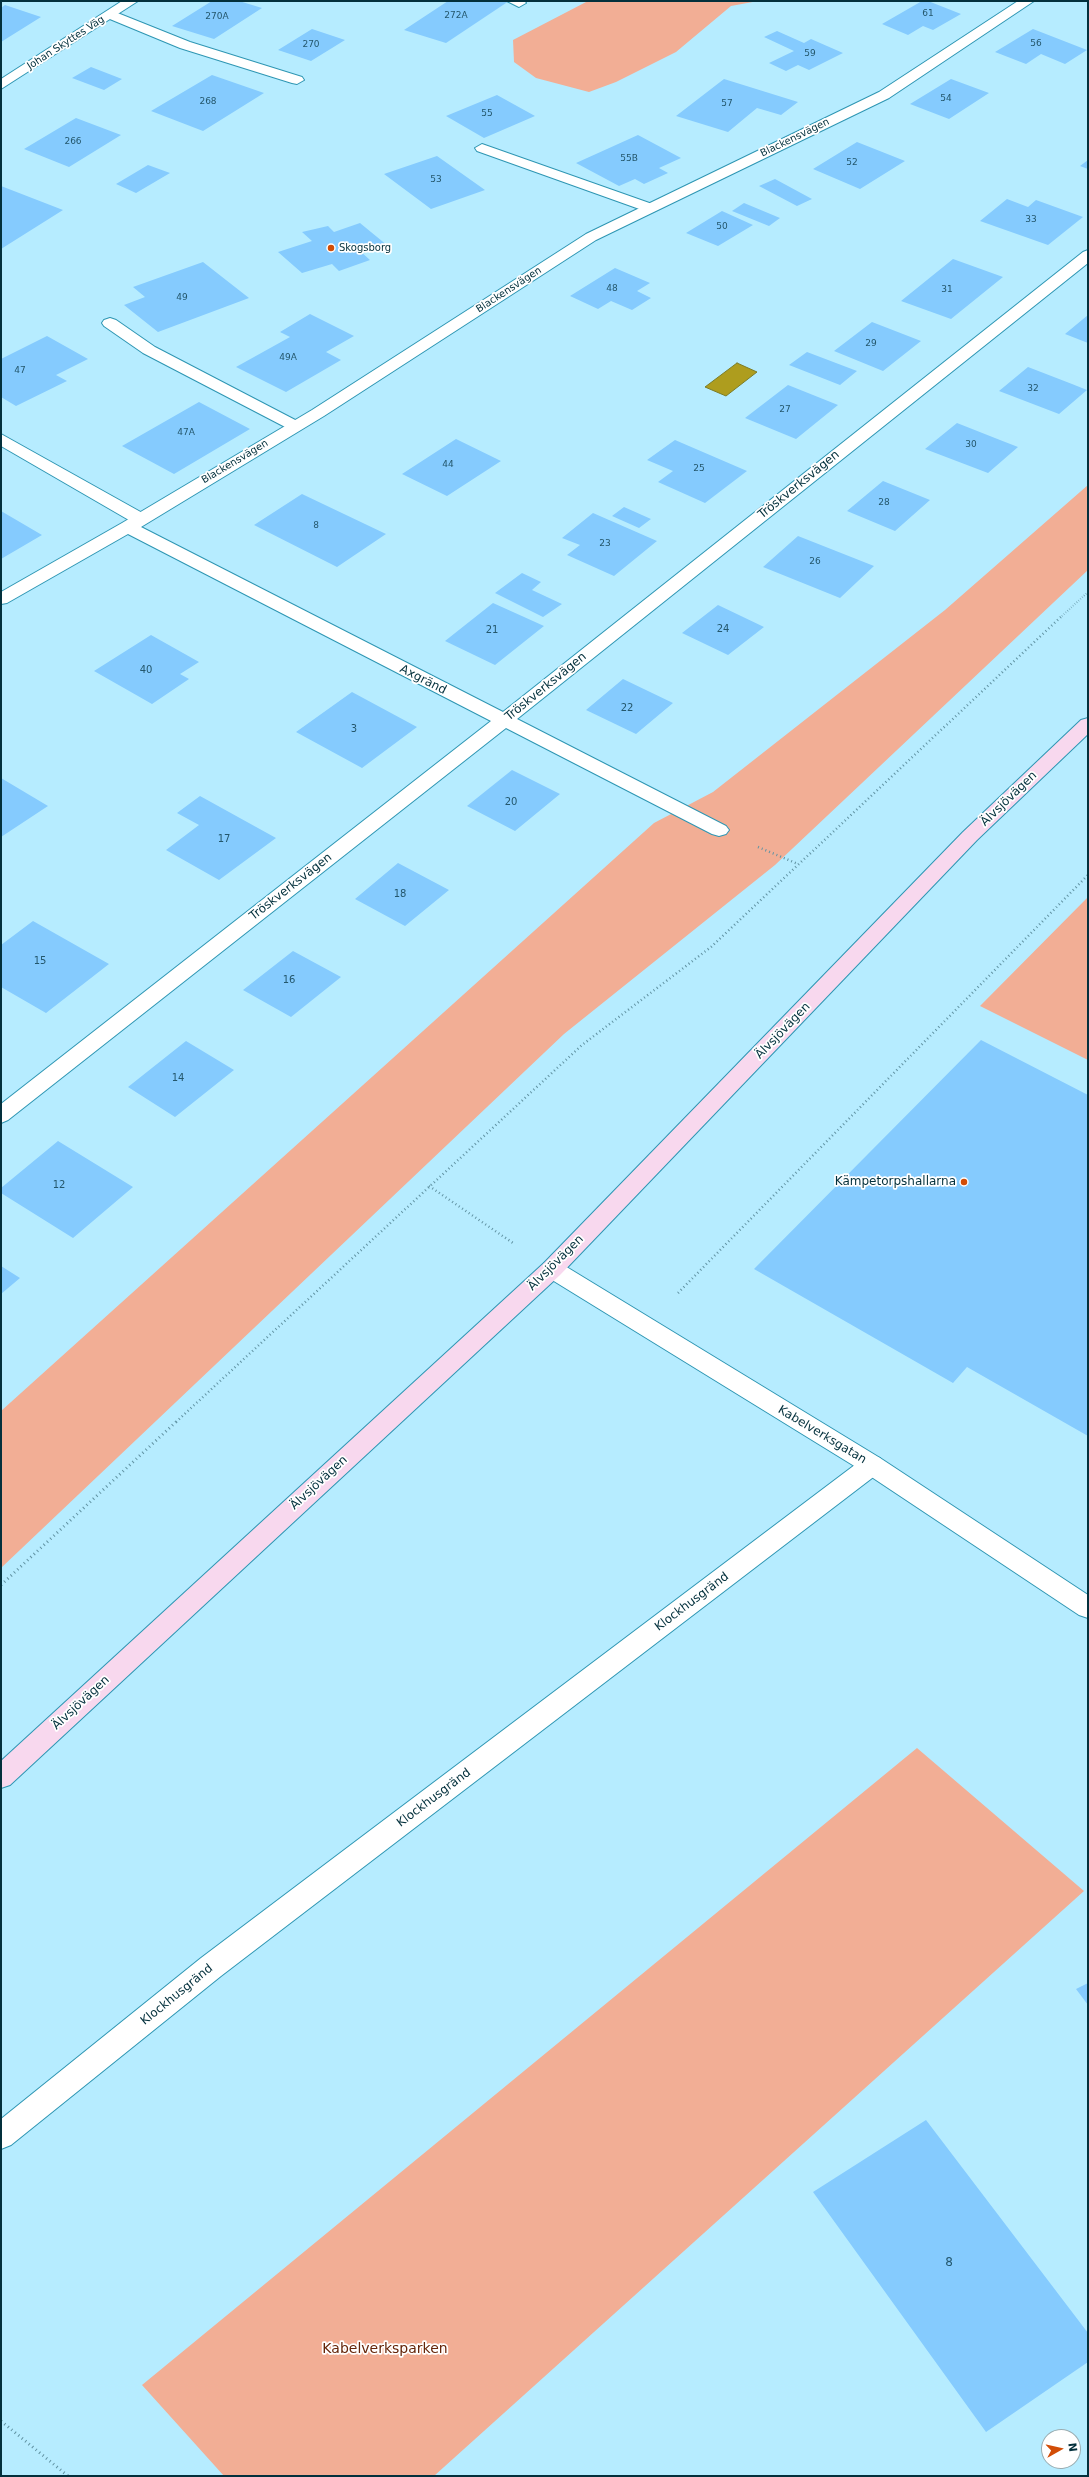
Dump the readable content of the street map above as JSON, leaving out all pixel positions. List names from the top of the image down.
{
  "streets": {
    "main road": ["Älvsjövägen"],
    "street": [
      "Johan Skyttes Väg",
      "Blackensvägen",
      "Tröskverksvägen",
      "Axgränd",
      "Kabelverksgatan",
      "Klockhusgränd"
    ]
  },
  "crossings": [
    ["Blackensvägen", "Axgränd"],
    ["Tröskverksvägen", "Axgränd"],
    ["Älvsjövägen", "Kabelverksgatan"],
    ["Kabelverksgatan", "Klockhusgränd"]
  ],
  "parks": ["Kabelverksparken"],
  "places": ["Skogsborg", "Kämpetorpshallarna"],
  "house_numbers": [
    "61",
    "272A",
    "270A",
    "56",
    "270",
    "59",
    "54",
    "268",
    "57",
    "55",
    "266",
    "55B",
    "52",
    "53",
    "33",
    "50",
    "48",
    "31",
    "49",
    "29",
    "49A",
    "47",
    "32",
    "27",
    "47A",
    "30",
    "44",
    "25",
    "28",
    "8",
    "23",
    "26",
    "24",
    "21",
    "40",
    "22",
    "3",
    "20",
    "17",
    "18",
    "15",
    "16",
    "14",
    "12",
    "8"
  ],
  "north": "right"
}
